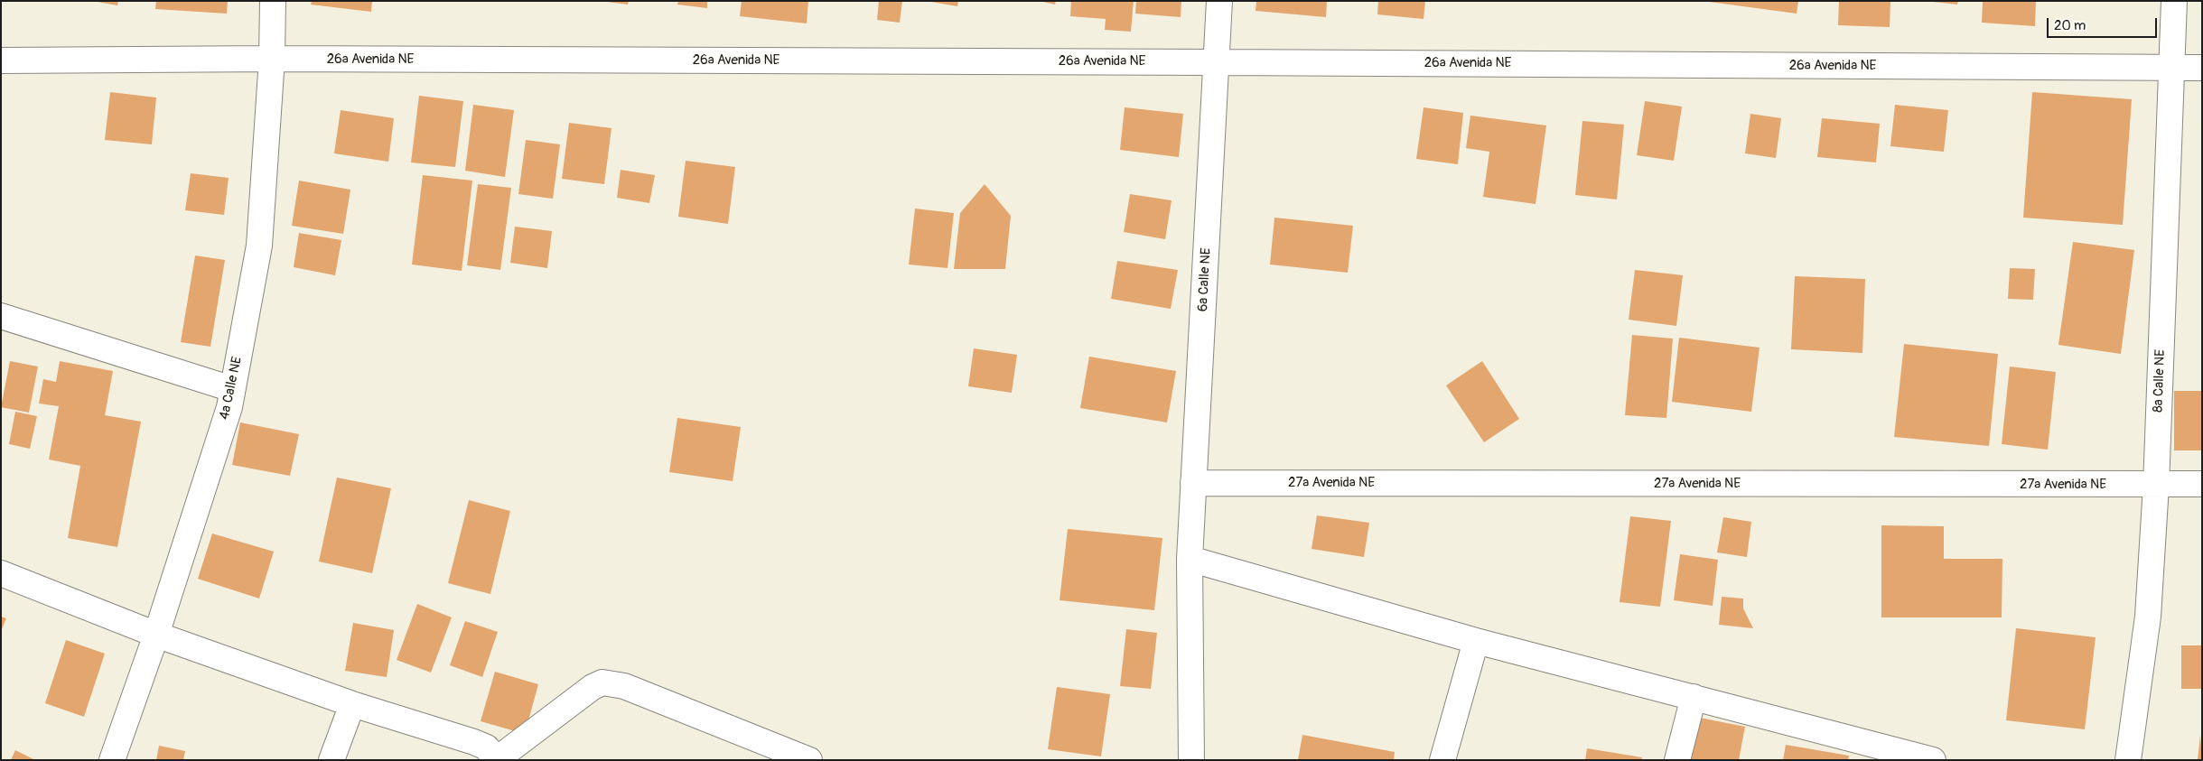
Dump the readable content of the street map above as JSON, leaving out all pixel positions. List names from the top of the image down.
{
  "streets": {
    "street": [
      "26a Avenida NE",
      "6a Calle NE",
      "8a Calle NE",
      "4a Calle NE",
      "27a Avenida NE"
    ]
  },
  "crossings": [
    ["26a Avenida NE", "6a Calle NE"],
    ["26a Avenida NE", "8a Calle NE"],
    ["26a Avenida NE", "4a Calle NE"],
    ["6a Calle NE", "27a Avenida NE"],
    ["8a Calle NE", "27a Avenida NE"]
  ],
  "scale_bar": "20 m"
}
